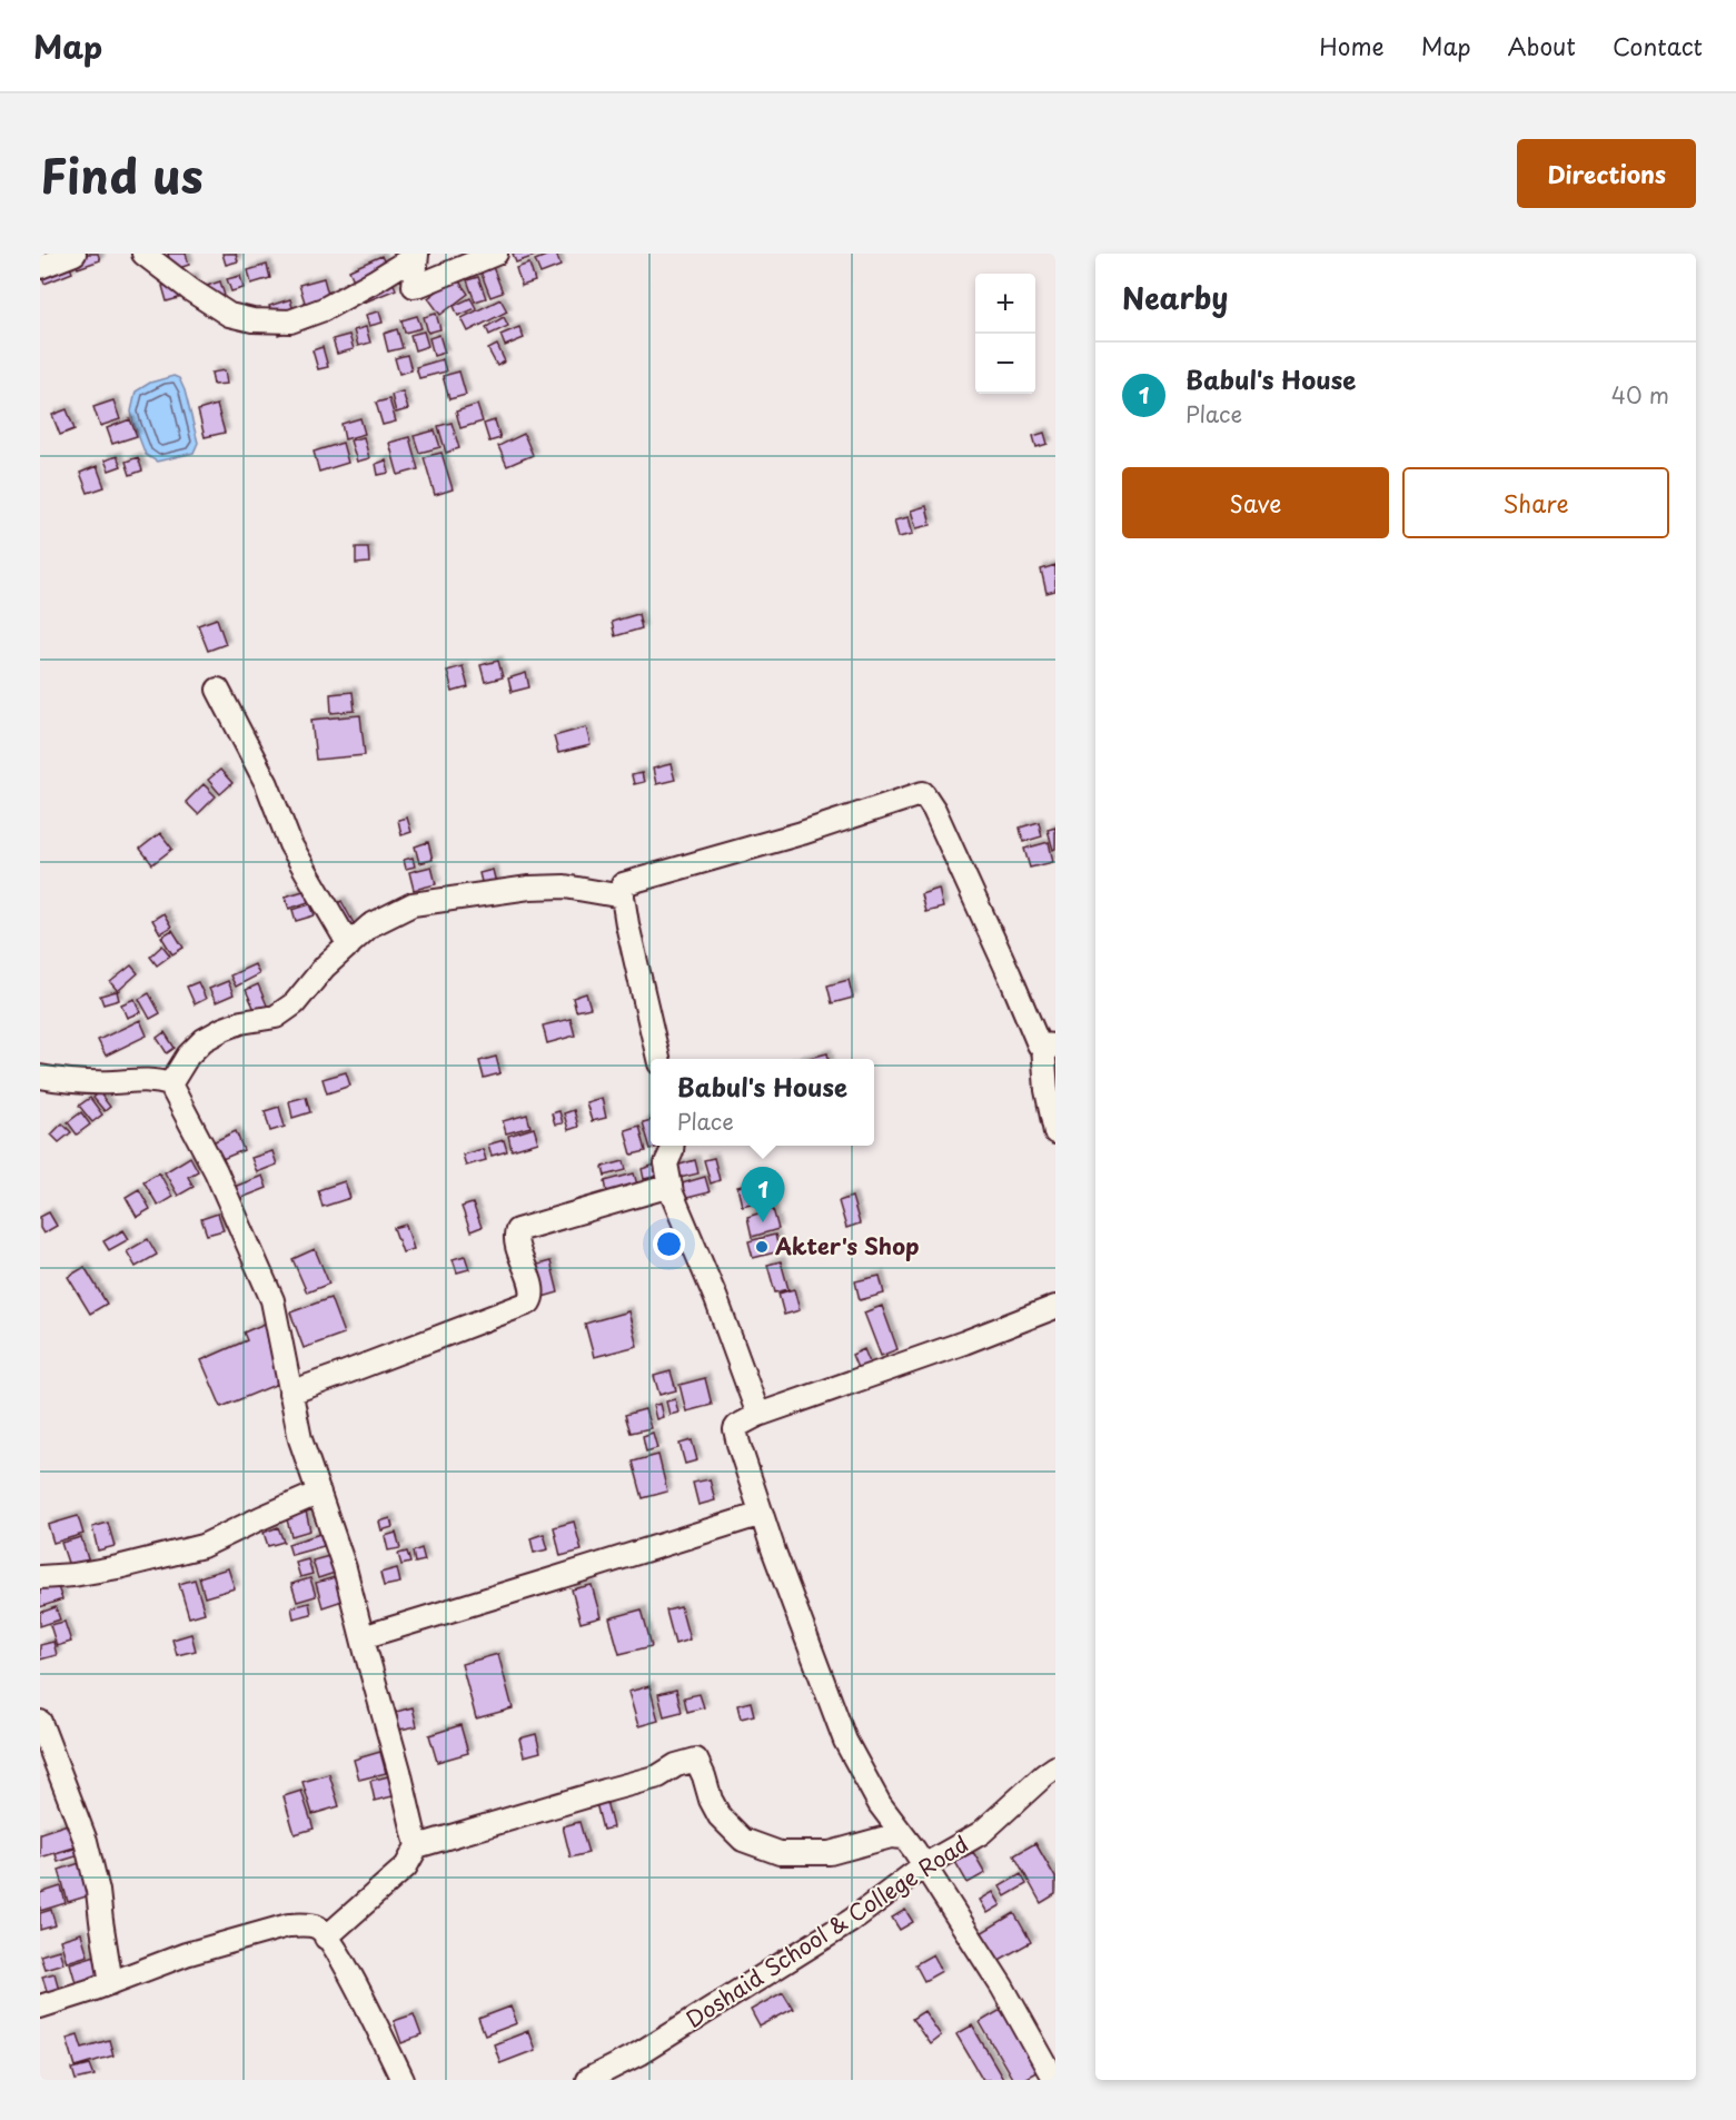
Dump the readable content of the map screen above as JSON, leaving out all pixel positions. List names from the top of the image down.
{
  "streets": {
    "street": ["Doshaid School & College Road"]
  },
  "places": ["Akter's Shop"],
  "page": {
    "header": "Map",
    "nav": [
      "Home",
      "Map",
      "About",
      "Contact"
    ],
    "title": "Find us",
    "buttons": [
      "Directions",
      ["Save", "Share"]
    ],
    "heading": "Nearby",
    "map_buttons": ["+", "−"],
    "list": [
      {
        "mark": "1",
        "name": "Babul's House",
        "note": "Place",
        "value": "40 m"
      }
    ],
    "popup": ["Babul's House", "Place"],
    "pins": "1"
  }
}
